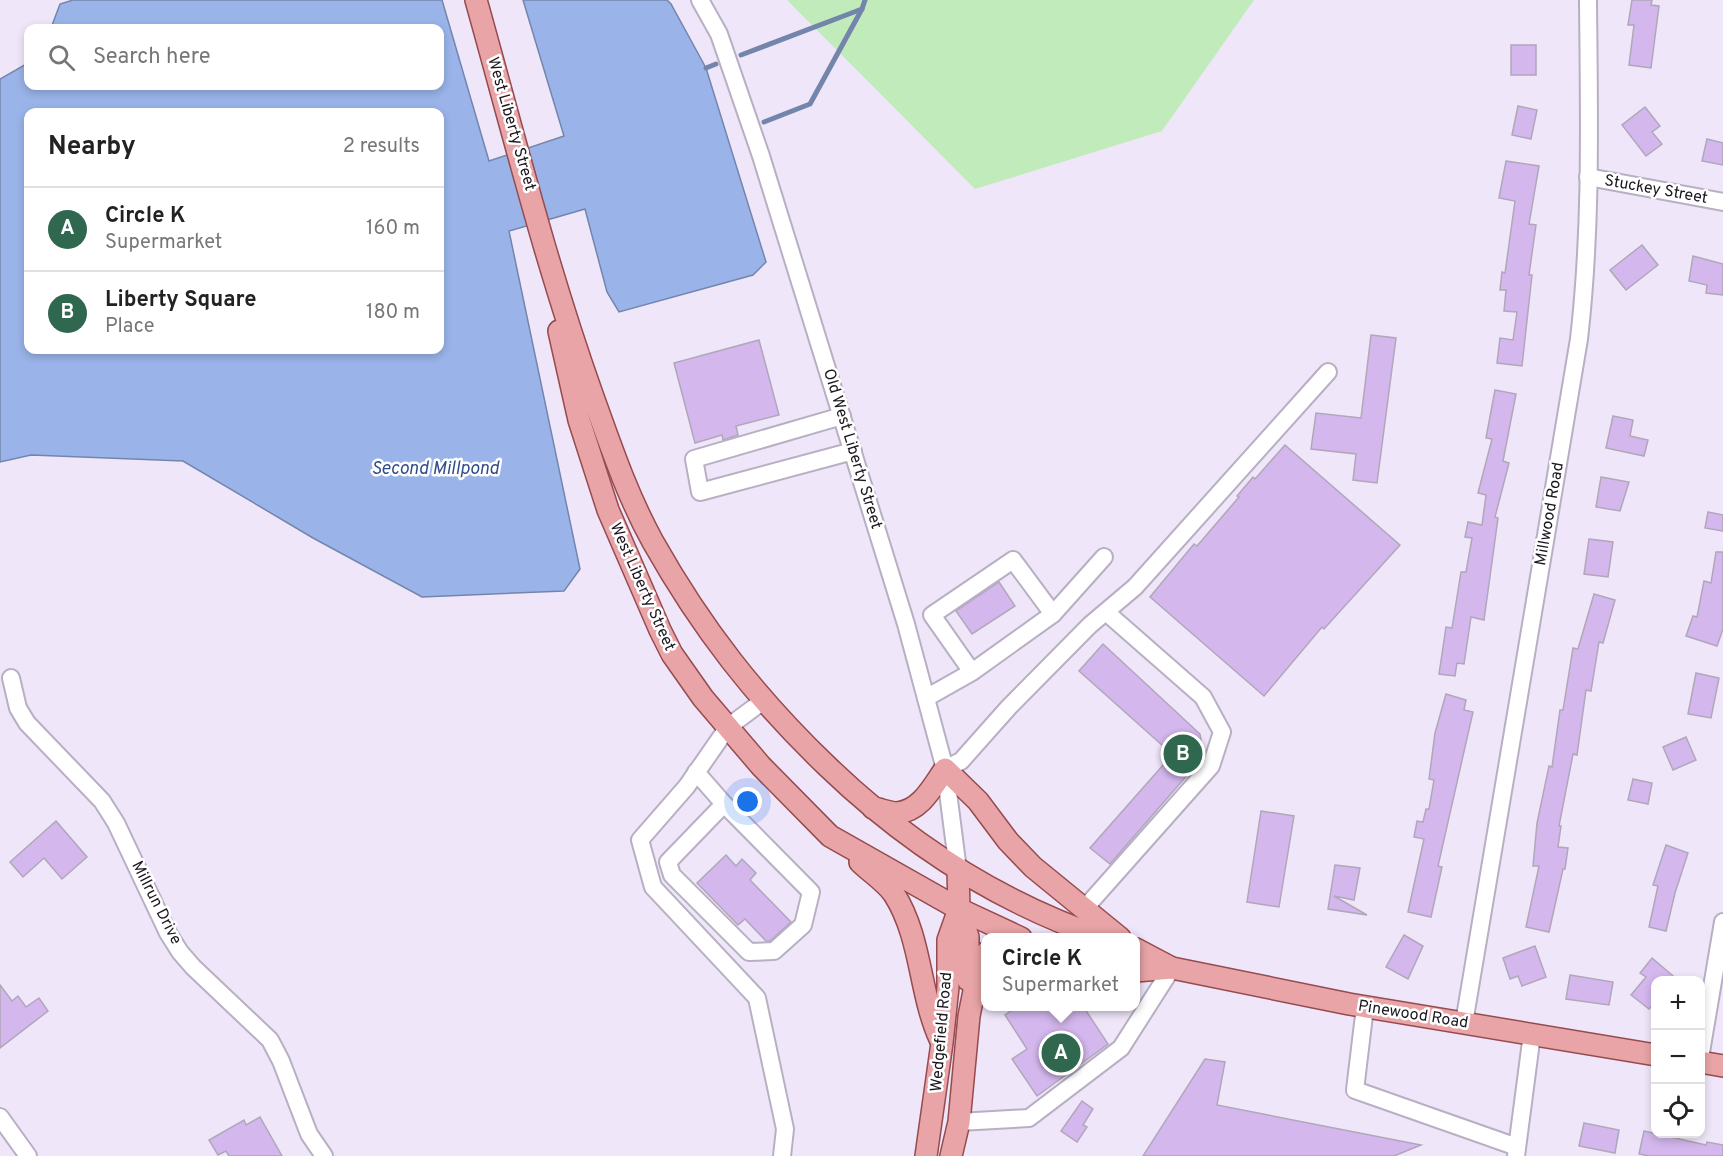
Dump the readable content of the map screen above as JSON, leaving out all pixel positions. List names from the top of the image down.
{
  "streets": {
    "main road": [
      "West Liberty Street",
      "Old West Liberty Street",
      "Pinewood Road",
      "Wedgefield Road"
    ],
    "street": ["Stuckey Street", "Millwood Road", "Millrun Drive"]
  },
  "crossings": [
    ["West Liberty Street", "Old West Liberty Street"],
    ["West Liberty Street", "Wedgefield Road"],
    ["Stuckey Street", "Millwood Road"],
    ["Old West Liberty Street", "Wedgefield Road"],
    ["Millwood Road", "Pinewood Road"]
  ],
  "water": ["Second Millpond"],
  "page": {
    "search": "Search here",
    "heading": ["Nearby", "2 results"],
    "list": [
      {
        "mark": "A",
        "name": "Circle K",
        "note": "Supermarket",
        "value": "160 m"
      },
      {
        "mark": "B",
        "name": "Liberty Square",
        "note": "Place",
        "value": "180 m"
      }
    ],
    "pins": ["B", "A"],
    "popup": ["Circle K", "Supermarket"],
    "map_buttons": ["+", "−"]
  }
}
